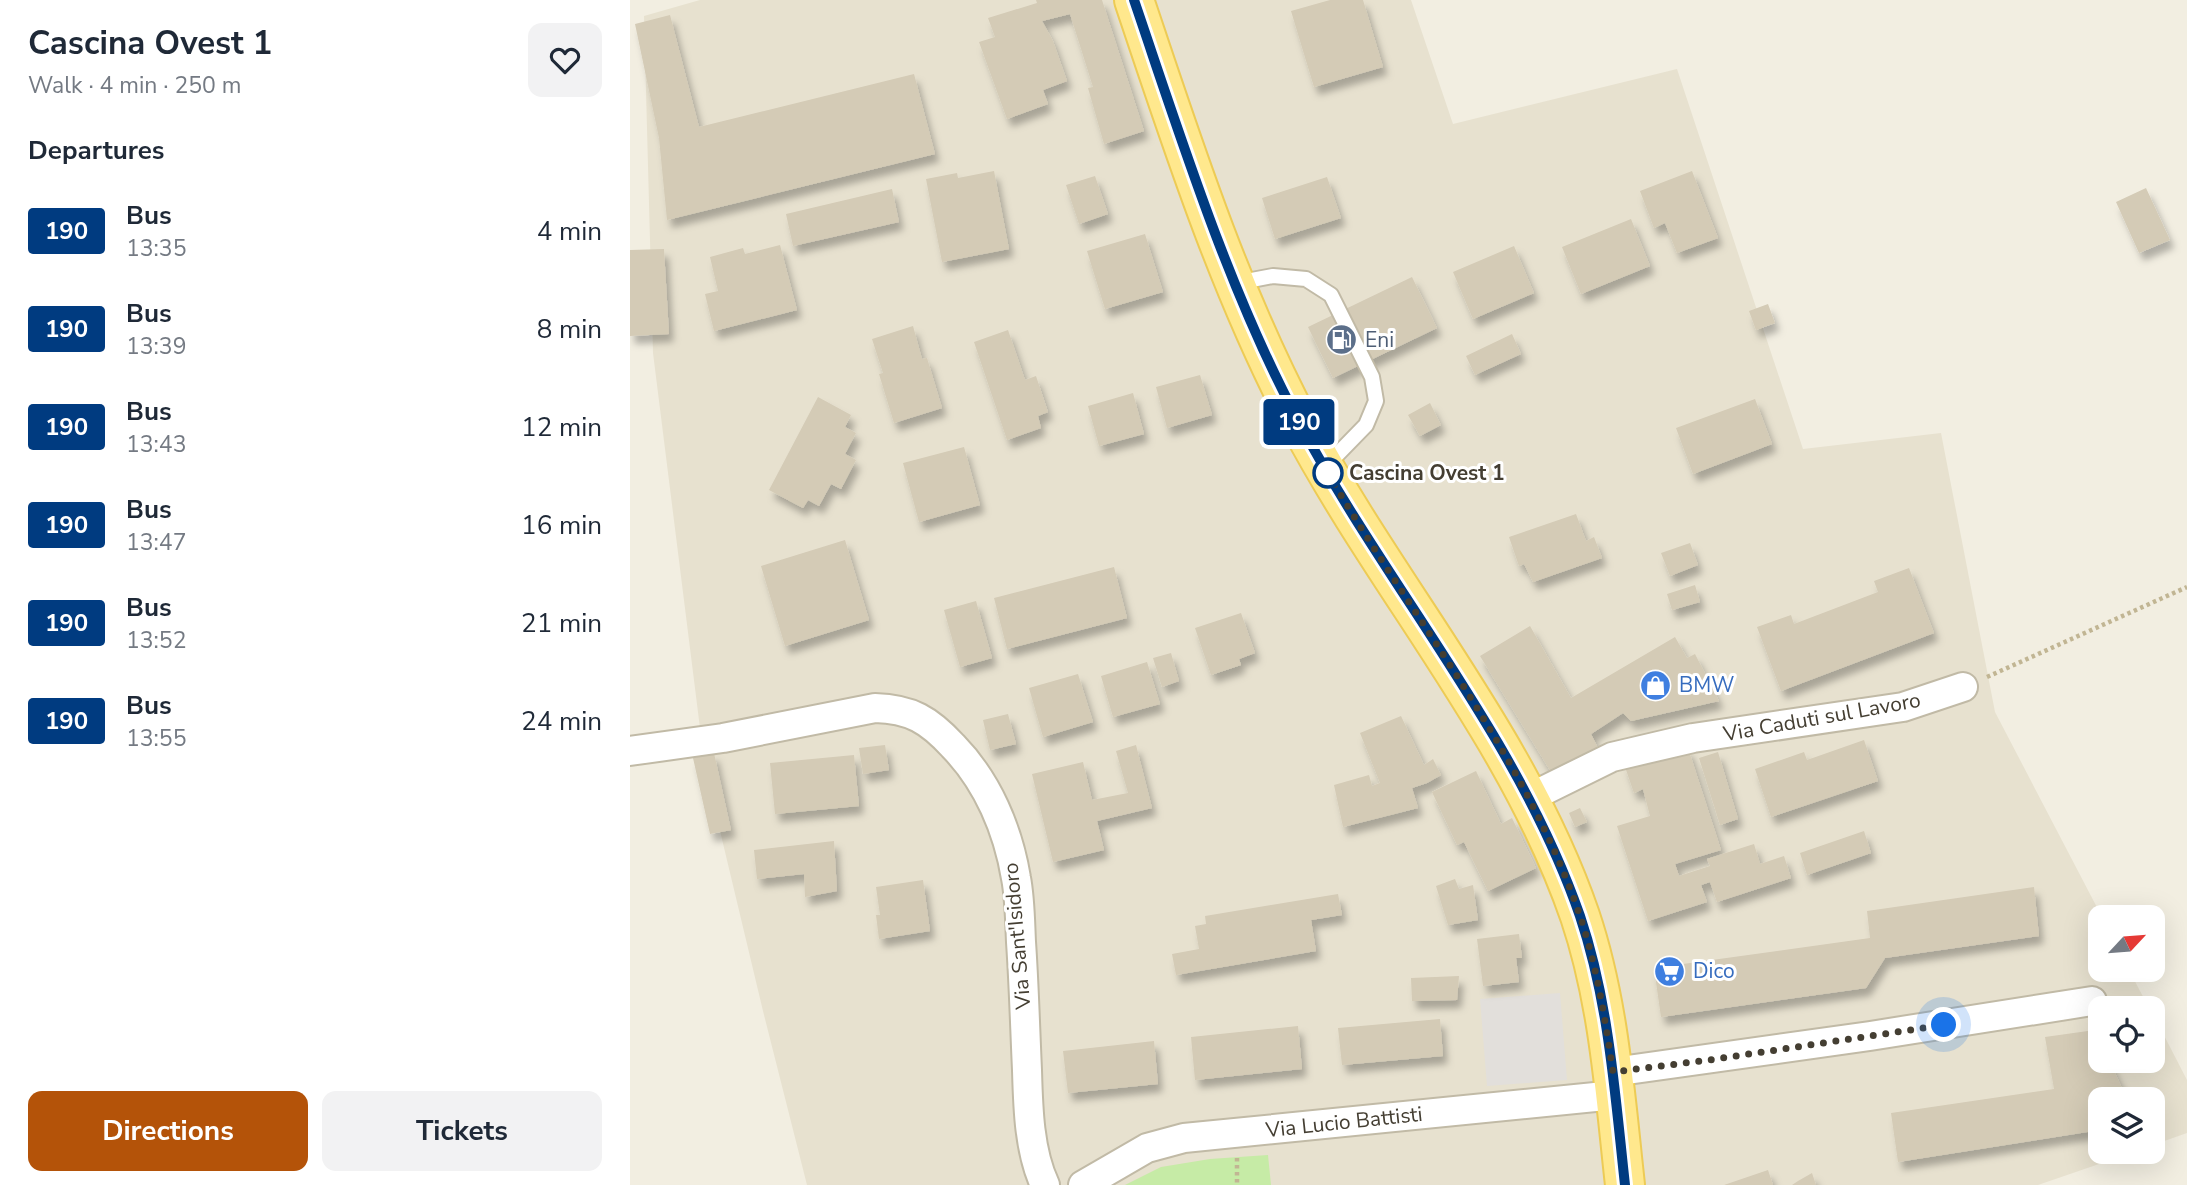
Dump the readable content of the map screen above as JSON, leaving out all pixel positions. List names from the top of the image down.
{
  "streets": {
    "street": ["Via Caduti sul Lavoro", "Via Sant'Isidoro", "Via Lucio Battisti"]
  },
  "places": {
    "fuel station": ["Eni"],
    "other": ["Cascina Ovest 1"],
    "shop": ["BMW"],
    "supermarket": ["Dico"]
  },
  "lines": ["bus line 190"],
  "north": "top right",
  "page": {
    "heading": [
      ["Cascina Ovest 1", "Walk · 4 min · 250 m"],
      "Departures"
    ],
    "on_map": "190",
    "list": [
      {
        "mark": "190",
        "name": "Bus",
        "note": "13:35",
        "value": "4 min"
      },
      {
        "mark": "190",
        "name": "Bus",
        "note": "13:39",
        "value": "8 min"
      },
      {
        "mark": "190",
        "name": "Bus",
        "note": "13:43",
        "value": "12 min"
      },
      {
        "mark": "190",
        "name": "Bus",
        "note": "13:47",
        "value": "16 min"
      },
      {
        "mark": "190",
        "name": "Bus",
        "note": "13:52",
        "value": "21 min"
      },
      {
        "mark": "190",
        "name": "Bus",
        "note": "13:55",
        "value": "24 min"
      }
    ],
    "buttons": ["Directions", "Tickets"]
  }
}
